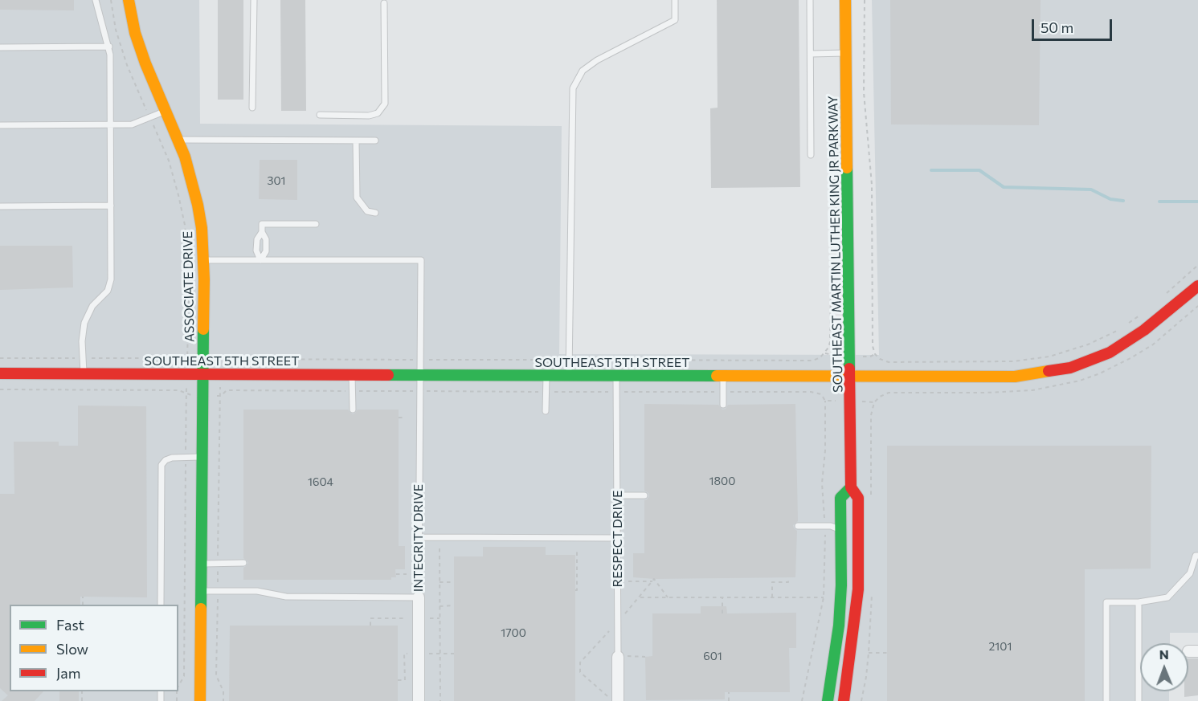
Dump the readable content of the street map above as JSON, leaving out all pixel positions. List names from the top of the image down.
{
  "streets": {
    "street": [
      "SOUTHEAST MARTIN LUTHER KING JR PARKWAY",
      "ASSOCIATE DRIVE",
      "SOUTHEAST 5TH STREET",
      "INTEGRITY DRIVE",
      "RESPECT DRIVE"
    ]
  },
  "crossings": [
    ["SOUTHEAST MARTIN LUTHER KING JR PARKWAY", "SOUTHEAST 5TH STREET"],
    ["ASSOCIATE DRIVE", "SOUTHEAST 5TH STREET"],
    ["SOUTHEAST 5TH STREET", "INTEGRITY DRIVE"],
    ["SOUTHEAST 5TH STREET", "RESPECT DRIVE"]
  ],
  "house_numbers": [
    "301",
    "1800",
    "1604",
    "1700",
    "2101",
    "601"
  ],
  "legend": ["Fast", "Slow", "Jam"],
  "scale_bar": "50 m",
  "north": "top"
}
